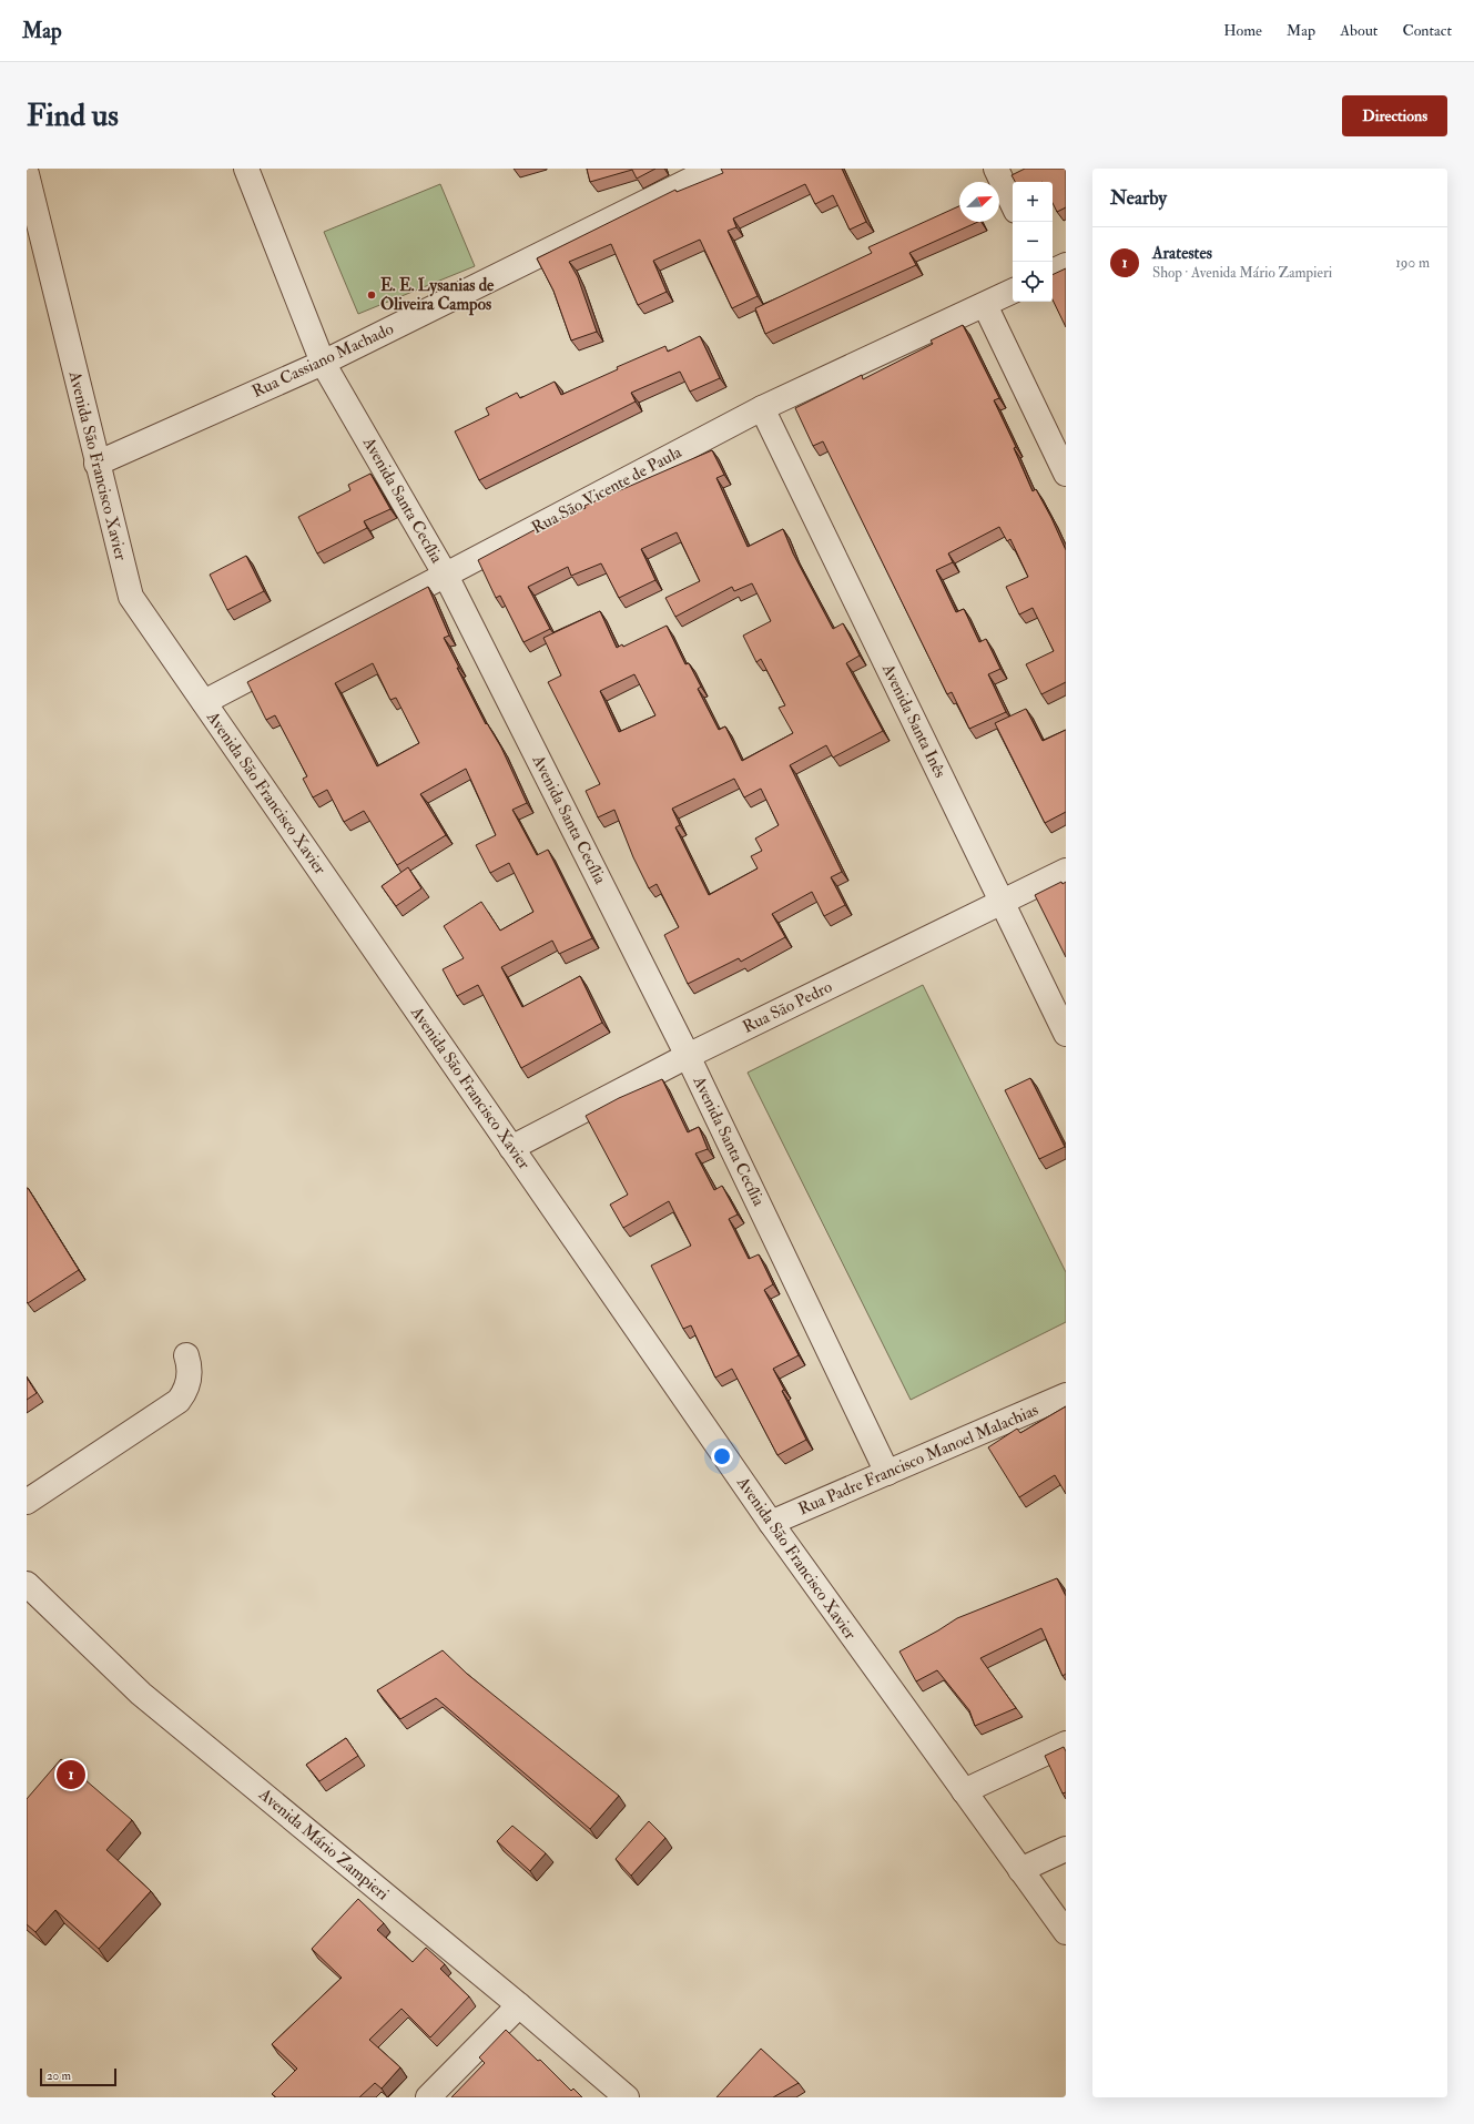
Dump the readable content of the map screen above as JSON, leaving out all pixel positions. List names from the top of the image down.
{
  "streets": {
    "street": [
      "Rua Cassiano Machado",
      "Avenida São Francisco Xavier",
      "Rua São Vicente de Paula",
      "Avenida Santa Cecília",
      "Avenida Santa Inês",
      "Rua São Pedro",
      "Rua Padre Francisco Manoel Malachias",
      "Avenida Mário Zampieri"
    ]
  },
  "crossings": [
    ["Rua Cassiano Machado", "Avenida São Francisco Xavier"],
    ["Rua Cassiano Machado", "Avenida Santa Cecília"],
    ["Avenida São Francisco Xavier", "Rua São Vicente de Paula"],
    ["Avenida São Francisco Xavier", "Rua São Pedro"],
    ["Avenida São Francisco Xavier", "Rua Padre Francisco Manoel Malachias"],
    ["Rua São Vicente de Paula", "Avenida Santa Cecília"],
    ["Rua São Vicente de Paula", "Avenida Santa Inês"],
    ["Avenida Santa Cecília", "Rua São Pedro"],
    ["Avenida Santa Cecília", "Rua Padre Francisco Manoel Malachias"],
    ["Avenida Santa Inês", "Rua São Pedro"]
  ],
  "places": ["E. E. Lysanias de Oliveira Campos"],
  "scale_bar": "20 m",
  "north": "top right",
  "page": {
    "header": "Map",
    "nav": [
      "Home",
      "Map",
      "About",
      "Contact"
    ],
    "buttons": "Directions",
    "title": "Find us",
    "heading": "Nearby",
    "map_buttons": ["+", "−"],
    "list": [
      {
        "mark": "1",
        "name": "Aratestes",
        "note": "Shop · Avenida Mário Zampieri",
        "value": "190 m"
      }
    ],
    "pins": "1",
    "scale": "20 m"
  }
}
